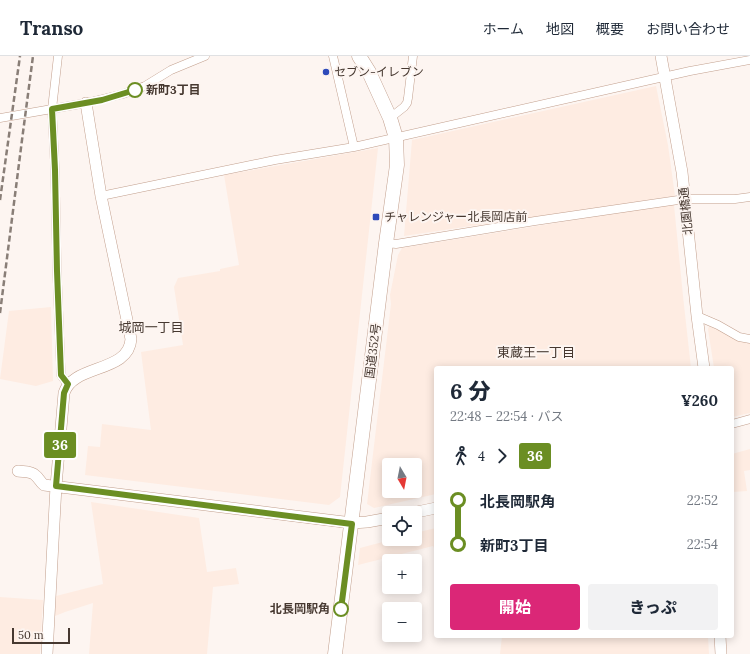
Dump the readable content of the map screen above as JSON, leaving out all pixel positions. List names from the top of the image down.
{
  "streets": {
    "highway": ["国道352号"],
    "street": ["北園橋通"]
  },
  "districts": ["城岡一丁目", "東蔵王一丁目"],
  "places": {
    "other": ["セブン-イレブン", "新町3丁目", "北長岡駅角"],
    "transit": ["チャレンジャー北長岡店前"]
  },
  "lines": ["bus line 36"],
  "scale_bar": "50 m",
  "north": "bottom",
  "page": {
    "header": "Transo",
    "nav": [
      "ホーム",
      "地図",
      "概要",
      "お問い合わせ"
    ],
    "on_map": "36",
    "heading": ["6 分", "22:48 – 22:54 · バス", "¥260"],
    "legs": ["4", "36"],
    "map_buttons": ["+", "−"],
    "list": [
      {
        "name": "北長岡駅角",
        "value": "22:52"
      },
      {
        "name": "新町3丁目",
        "value": "22:54"
      }
    ],
    "buttons": ["開始", "きっぷ"],
    "scale": "50 m"
  }
}
